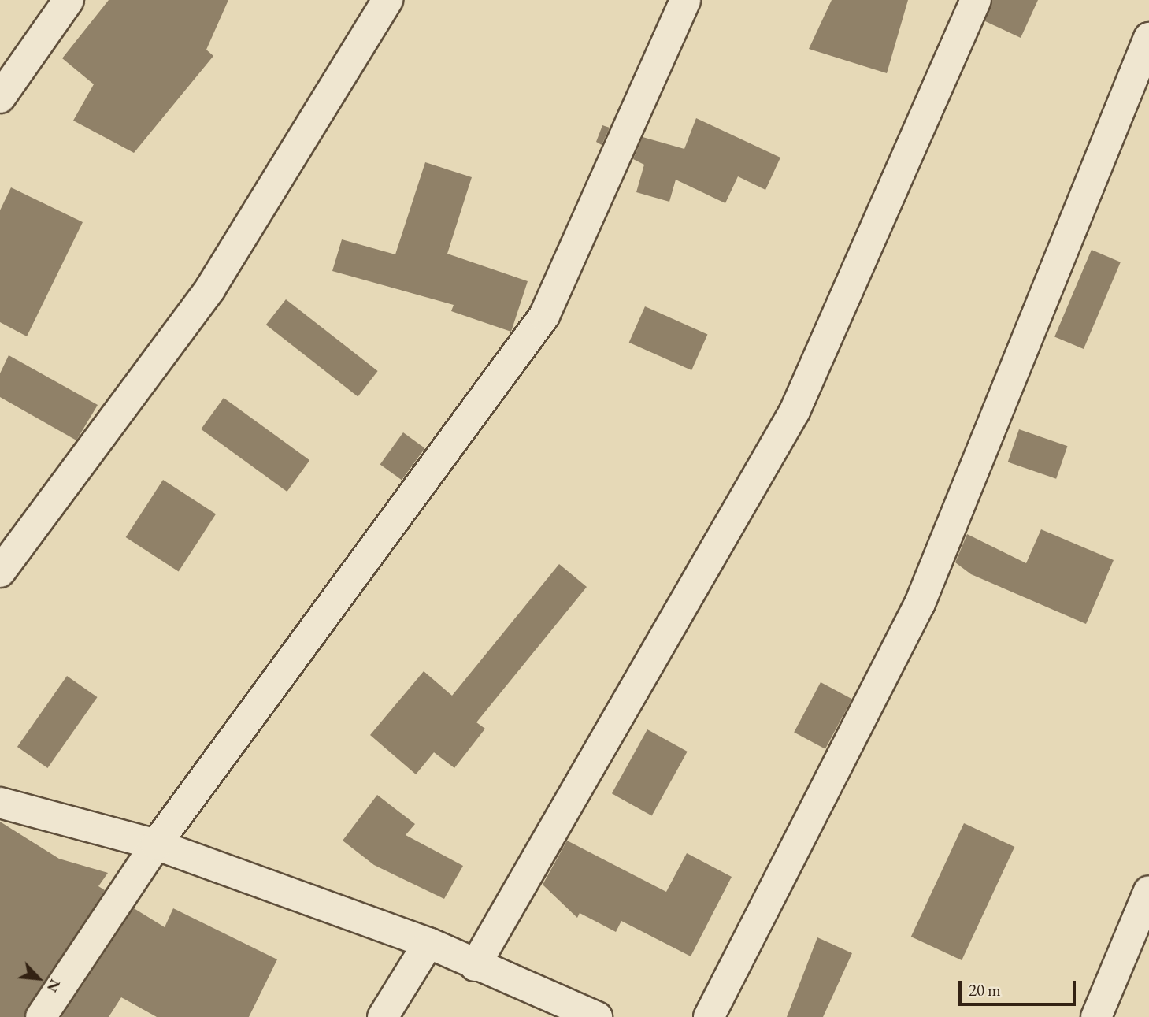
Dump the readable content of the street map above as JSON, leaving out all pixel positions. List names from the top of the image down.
{
  "scale_bar": "20 m",
  "north": "bottom right"
}
